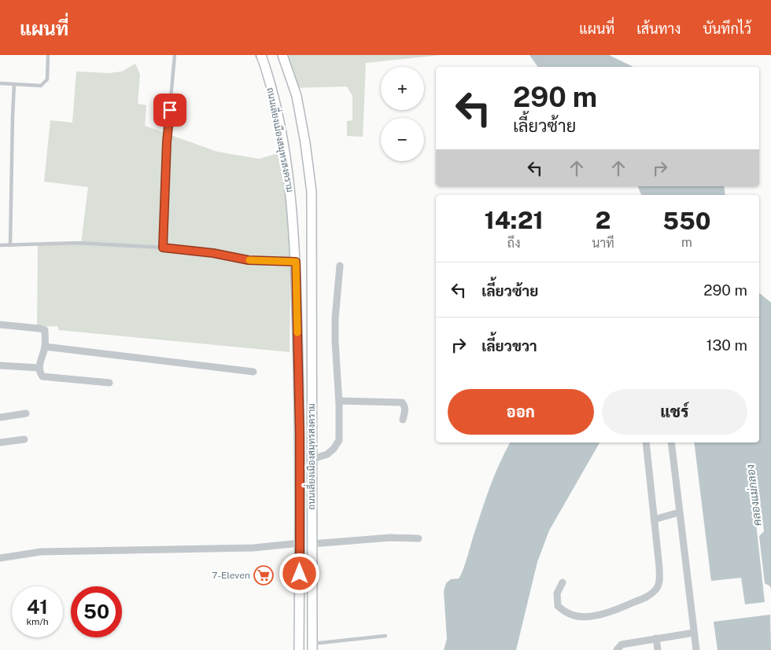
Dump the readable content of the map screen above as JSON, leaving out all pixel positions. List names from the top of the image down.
{
  "streets": {
    "main road": ["ถนนเลี่ยงเมืองสมุทรสงคราม"]
  },
  "water": ["คลองแม่กลอง"],
  "places": {
    "supermarket": ["7-Eleven"]
  },
  "page": {
    "header": "แผนที่",
    "nav": ["แผนที่", "เส้นทาง", "บันทึกไว้"],
    "map_buttons": ["+", "−"],
    "turn": ["290 m", "เลี้ยวซ้าย"],
    "eta": [
      "14:21",
      "ถึง",
      "2",
      "นาที",
      "550",
      "m"
    ],
    "list": [
      {
        "name": "เลี้ยวซ้าย",
        "value": "290 m"
      },
      {
        "name": "เลี้ยวขวา",
        "value": "130 m"
      }
    ],
    "buttons": ["ออก", "แชร์"],
    "speed": "41 km/h",
    "limit": "50"
  }
}
